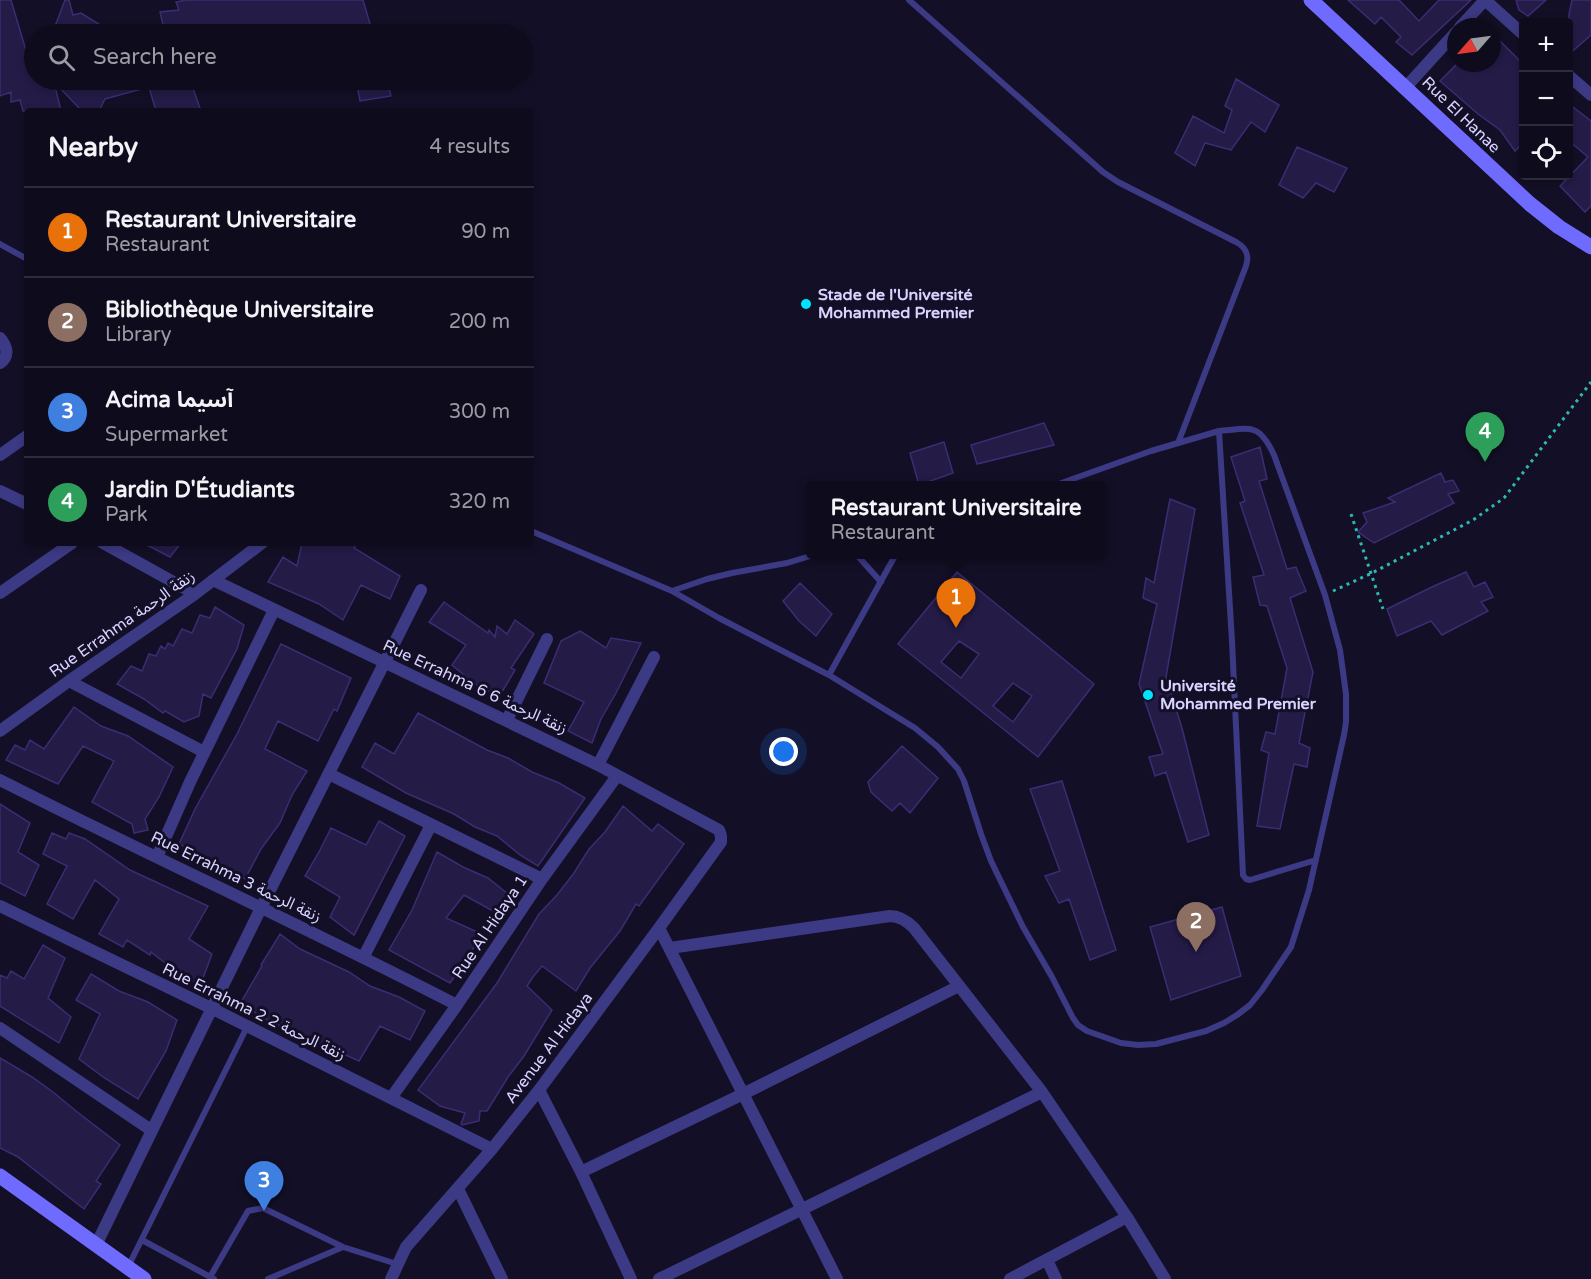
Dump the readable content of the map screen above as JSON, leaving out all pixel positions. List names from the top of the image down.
{
  "streets": {
    "street": [
      "Rue El Hanae",
      "Rue Errahma زنقة الرحمة",
      "Rue Errahma 6 6 زنقة الرحمة",
      "Rue Errahma 3 زنقة الرحمة",
      "Rue Al Hidaya 1",
      "Rue Errahma 2 2 زنقة الرحمة",
      "Avenue Al Hidaya"
    ]
  },
  "crossings": [
    ["Rue Errahma زنقة الرحمة", "Rue Errahma 6 6 زنقة الرحمة"],
    ["Rue Errahma 6 6 زنقة الرحمة", "Rue Al Hidaya 1"],
    ["Rue Errahma 6 6 زنقة الرحمة", "Avenue Al Hidaya"],
    ["Rue Errahma 3 زنقة الرحمة", "Rue Al Hidaya 1"],
    ["Rue Al Hidaya 1", "Rue Errahma 2 2 زنقة الرحمة"],
    ["Rue Errahma 2 2 زنقة الرحمة", "Avenue Al Hidaya"]
  ],
  "places": ["Stade de l'Université Mohammed Premier", "Université Mohammed Premier"],
  "north": "bottom left",
  "page": {
    "map_buttons": ["+", "−"],
    "search": "Search here",
    "heading": ["Nearby", "4 results"],
    "list": [
      {
        "mark": "1",
        "name": "Restaurant Universitaire",
        "note": "Restaurant",
        "value": "90 m"
      },
      {
        "mark": "2",
        "name": "Bibliothèque Universitaire",
        "note": "Library",
        "value": "200 m"
      },
      {
        "mark": "3",
        "name": "Acima آسيما",
        "note": "Supermarket",
        "value": "300 m"
      },
      {
        "mark": "4",
        "name": "Jardin D'Étudiants",
        "note": "Park",
        "value": "320 m"
      }
    ],
    "pins": [
      "4",
      "1",
      "2",
      "3"
    ],
    "popup": ["Restaurant Universitaire", "Restaurant"]
  }
}
